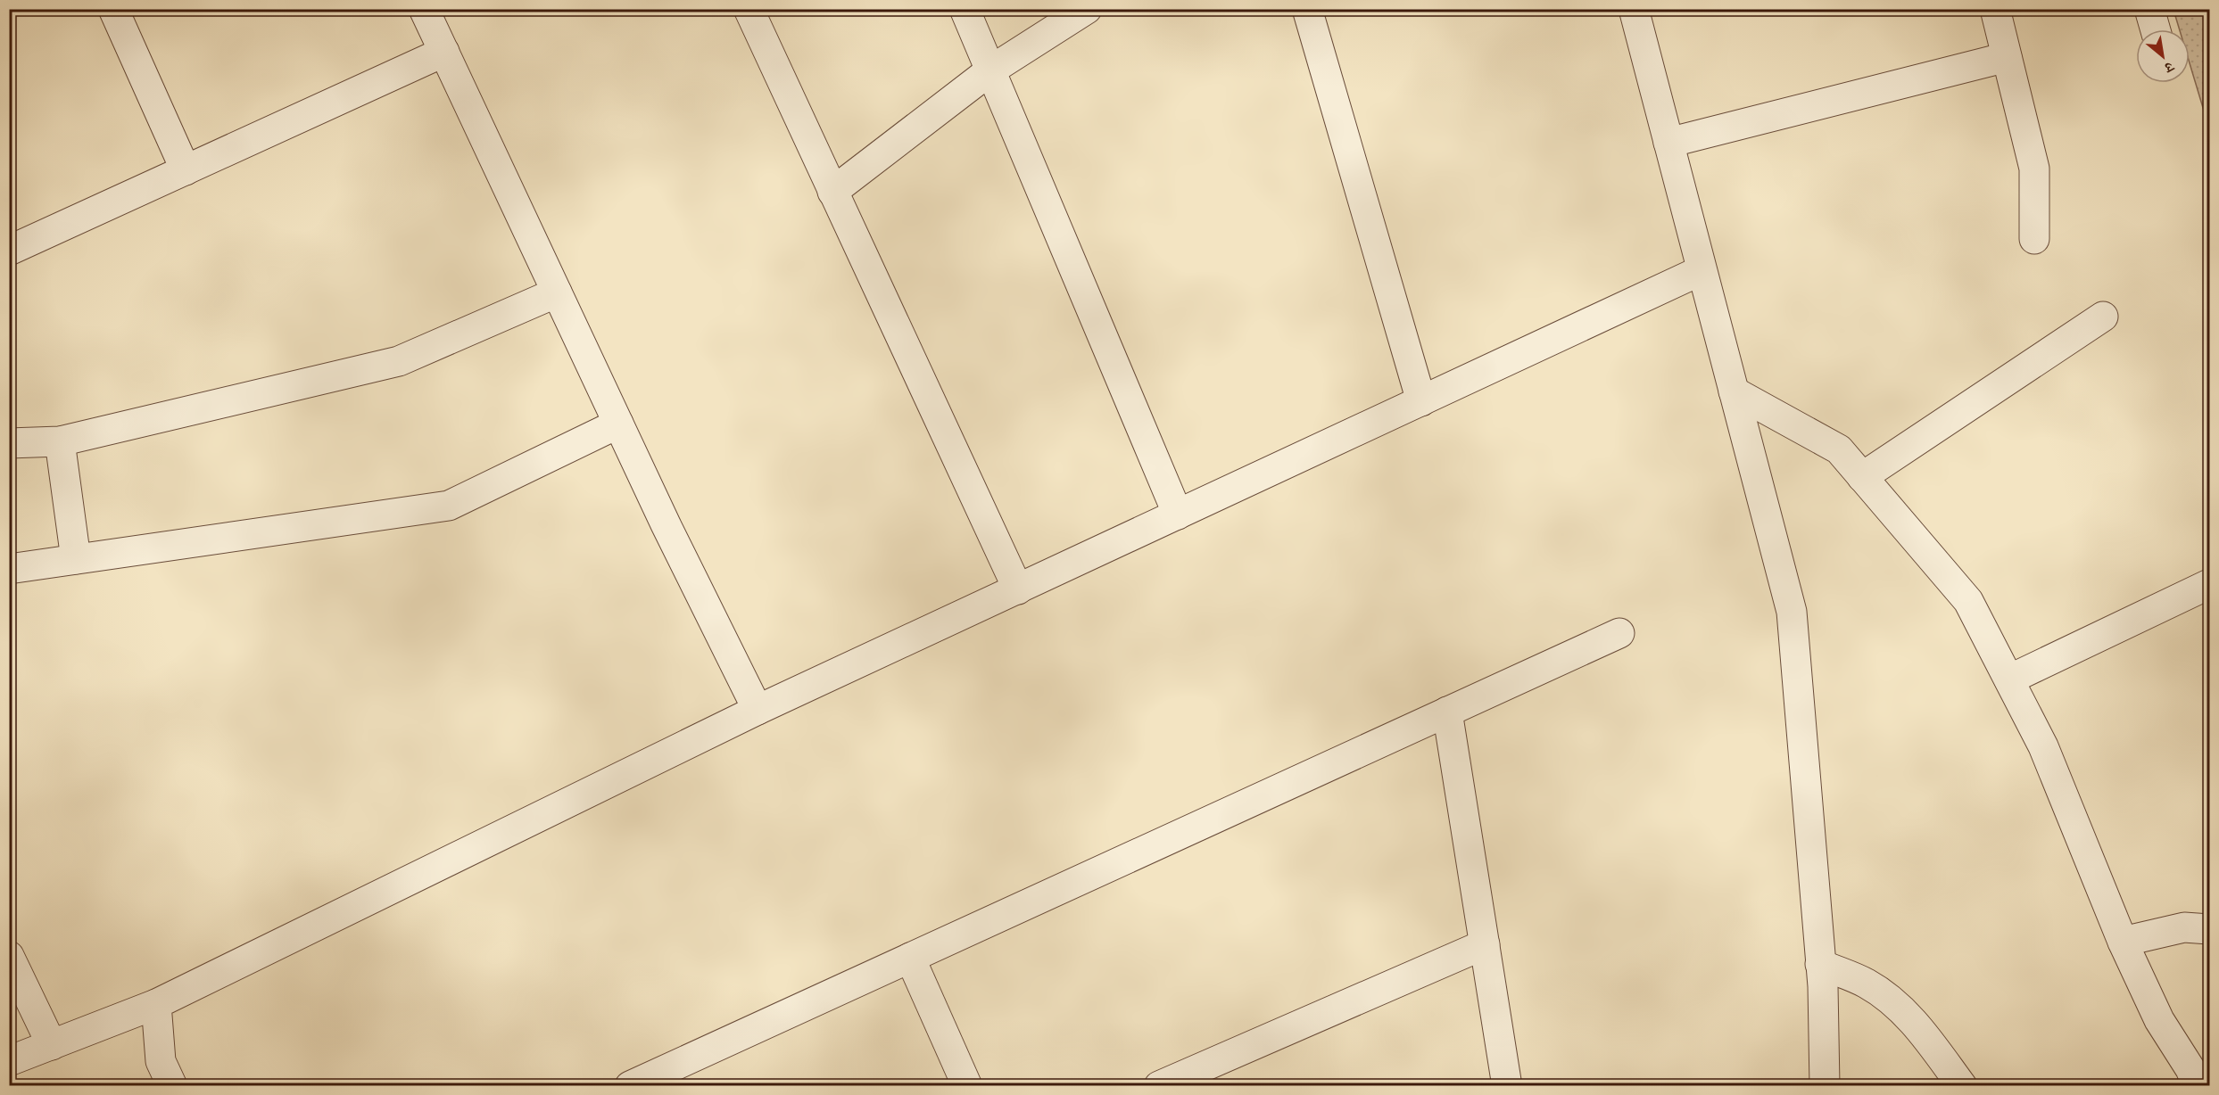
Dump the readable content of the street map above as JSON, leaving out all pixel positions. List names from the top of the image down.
{
  "north": "bottom right"
}
